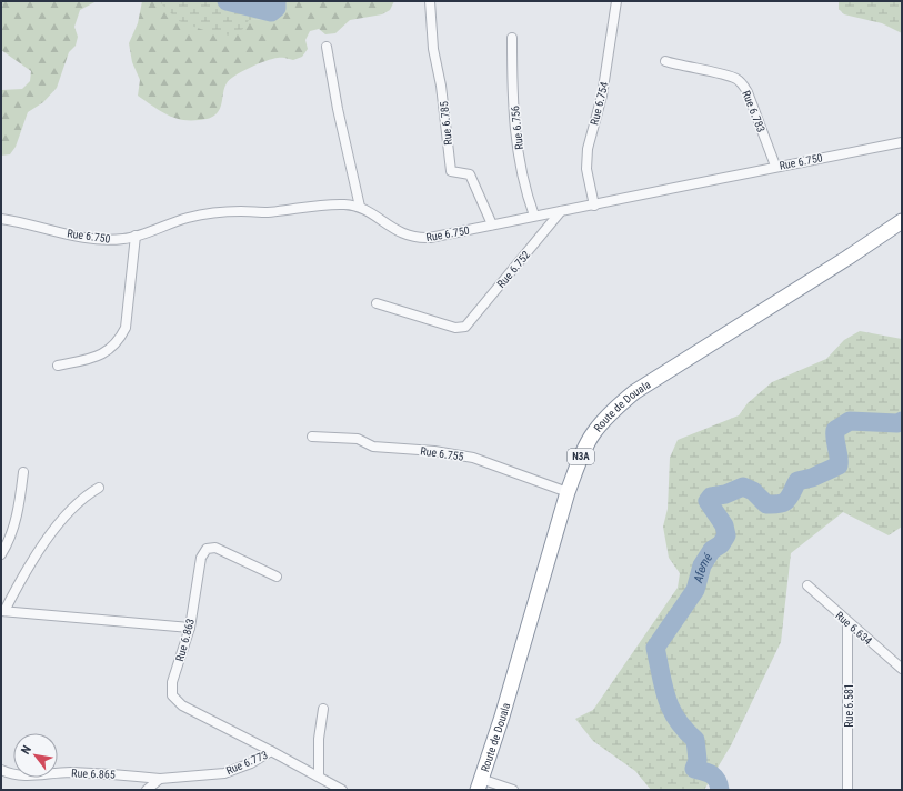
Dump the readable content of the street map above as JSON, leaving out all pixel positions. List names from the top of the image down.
{
  "streets": {
    "highway": ["Route de Douala", "N3A"],
    "street": [
      "Rue 6.754",
      "Rue 6.783",
      "Rue 6.785",
      "Rue 6.756",
      "Rue 6.750",
      "Rue 6.752",
      "Rue 6.755",
      "Rue 6.634",
      "Rue 6.863",
      "Rue 6.581",
      "Rue 6.773",
      "Rue 6.865"
    ]
  },
  "crossings": [
    ["Rue 6.754", "Rue 6.750"],
    ["Rue 6.783", "Rue 6.750"],
    ["Rue 6.785", "Rue 6.750"],
    ["Rue 6.756", "Rue 6.750"],
    ["Rue 6.750", "Rue 6.752"],
    ["Route de Douala", "Rue 6.755"],
    ["Rue 6.634", "Rue 6.581"],
    ["Rue 6.863", "Rue 6.773"],
    ["Rue 6.773", "Rue 6.865"]
  ],
  "water": ["Afemé"],
  "north": "top left"
}
